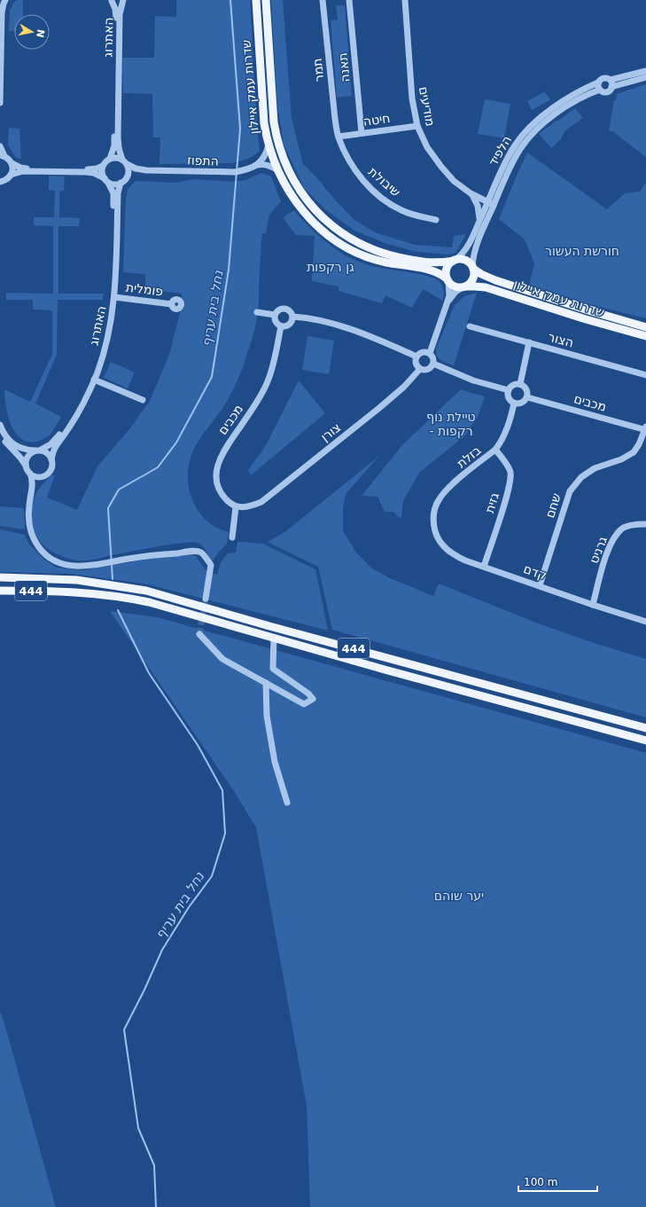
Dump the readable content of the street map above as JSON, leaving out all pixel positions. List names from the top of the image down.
{
  "streets": {
    "main road": ["שדרות עמק איילון", "444"],
    "street": [
      "האתרוג",
      "תאנה",
      "תמר",
      "מודיעים",
      "חיטה",
      "הלפיד",
      "התפוז",
      "שיבולת",
      "פומלית",
      "הצור",
      "מכבים",
      "צורן",
      "בזלת",
      "גזית",
      "שחם",
      "גרניט",
      "קדם"
    ]
  },
  "crossings": [
    ["האתרוג", "התפוז"],
    ["האתרוג", "פומלית"],
    ["תאנה", "חיטה"],
    ["תמר", "חיטה"],
    ["תמר", "שיבולת"],
    ["שדרות עמק איילון", "הלפיד"],
    ["שדרות עמק איילון", "התפוז"],
    ["מודיעים", "חיטה"],
    ["מודיעים", "הלפיד"],
    ["חיטה", "שיבולת"],
    ["מכבים", "צורן"],
    ["מכבים", "בזלת"],
    ["מכבים", "שחם"],
    ["בזלת", "גזית"],
    ["בזלת", "קדם"],
    ["גזית", "קדם"],
    ["שחם", "קדם"],
    ["גרניט", "קדם"]
  ],
  "water": ["נחל בית עריף"],
  "parks": [
    "חורשת העשור",
    "גן רקפות",
    "טיילת נוף - רקפות",
    "יער שוהם"
  ],
  "scale_bar": "100 m",
  "north": "right"
}
